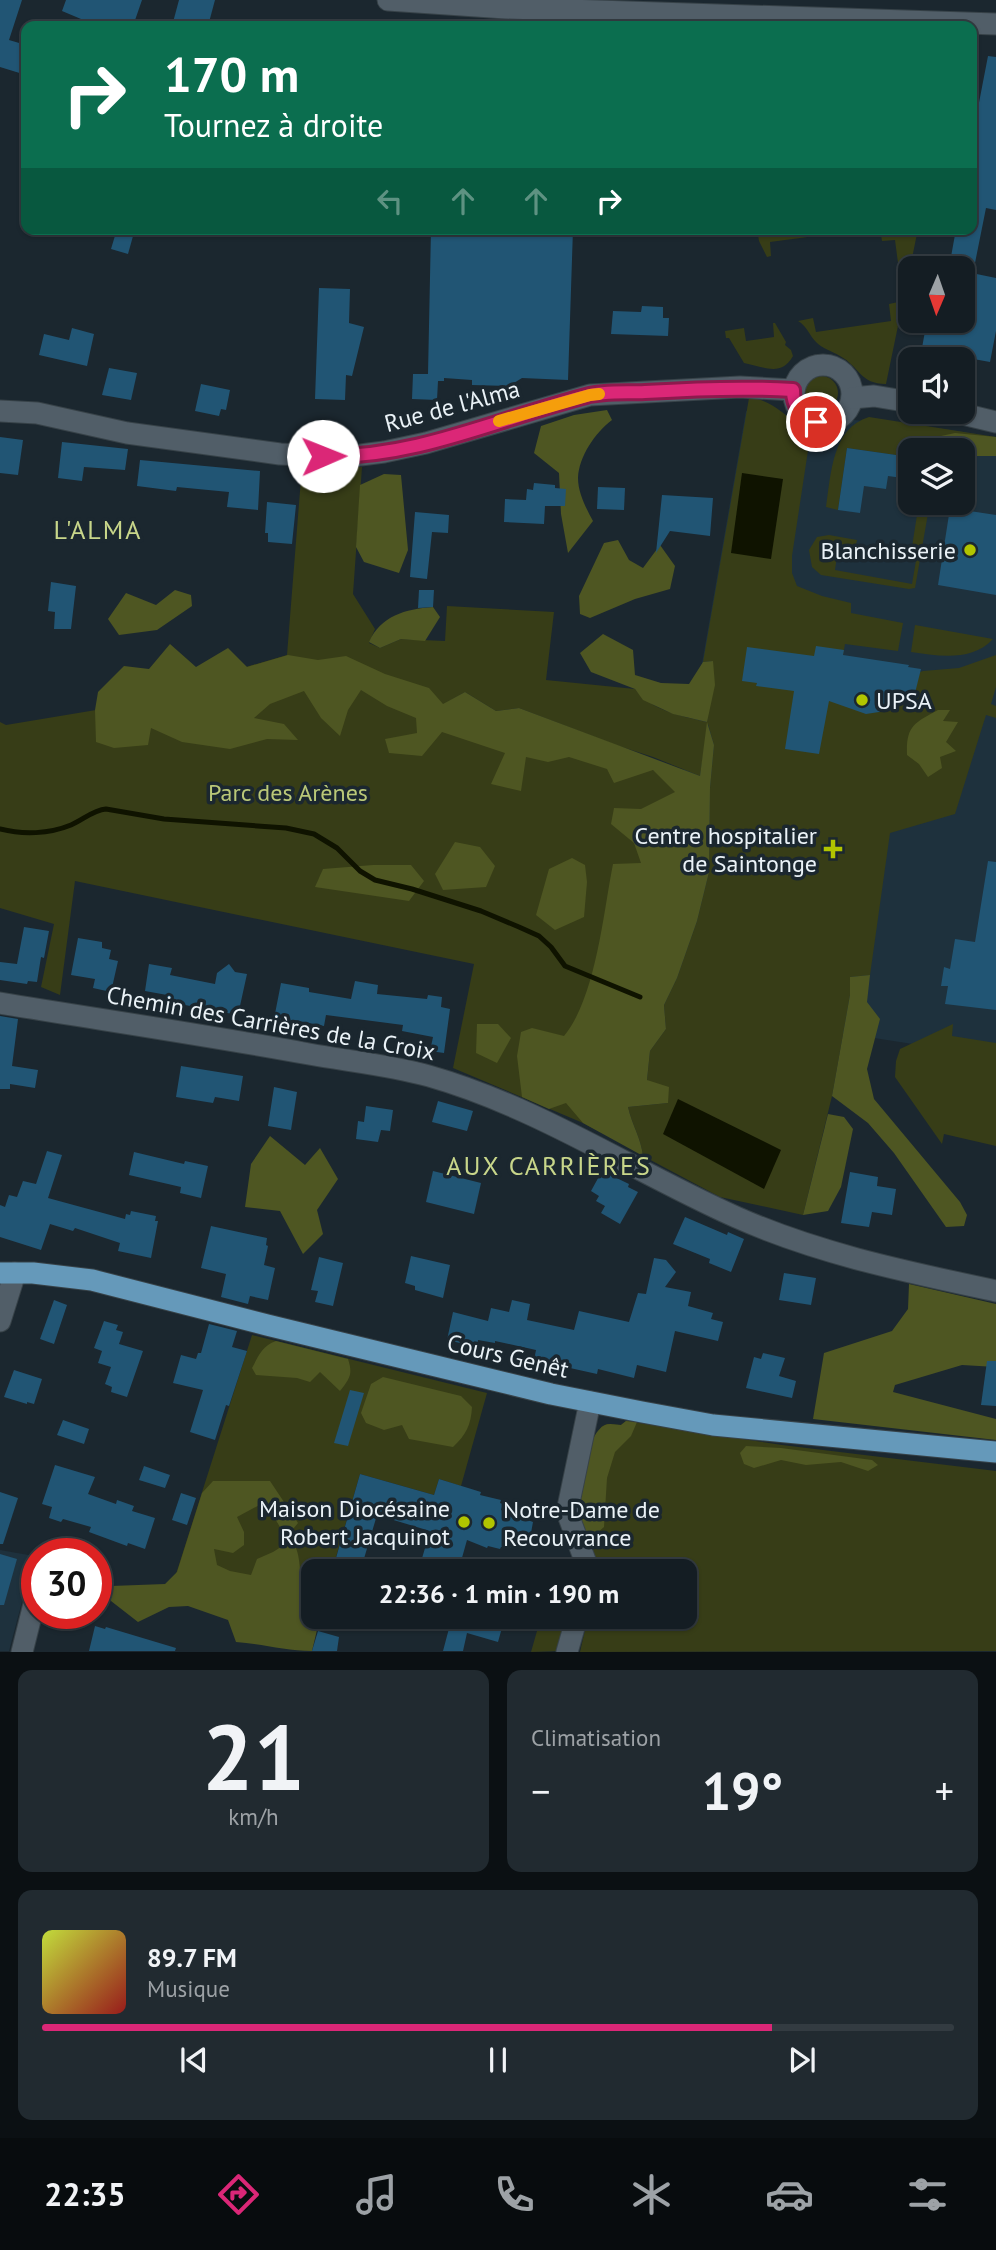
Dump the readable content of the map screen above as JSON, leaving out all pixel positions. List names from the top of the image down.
{
  "streets": {
    "main road": ["Cours Genêt"],
    "street": ["Rue de l'Alma", "Chemin des Carrières de la Croix"]
  },
  "districts": ["L'ALMA", "AUX CARRIÈRES"],
  "parks": ["Parc des Arènes"],
  "places": {
    "other": [
      "Blanchisserie",
      "UPSA",
      "Maison Diocésaine Robert Jacquinot",
      "Notre-Dame de Recouvrance"
    ],
    "health": ["Centre hospitalier de Saintonge"]
  },
  "north": "bottom",
  "page": {
    "turn": ["170 m", "Tournez à droite"],
    "limit": "30",
    "trip": "22:36 · 1 min · 190 m",
    "tile": [
      ["21", "km/h"],
      "Climatisation"
    ],
    "heat": ["−", "19°", "+"],
    "song": ["89.7 FM", "Musique"],
    "tabs": "22:35"
  }
}
